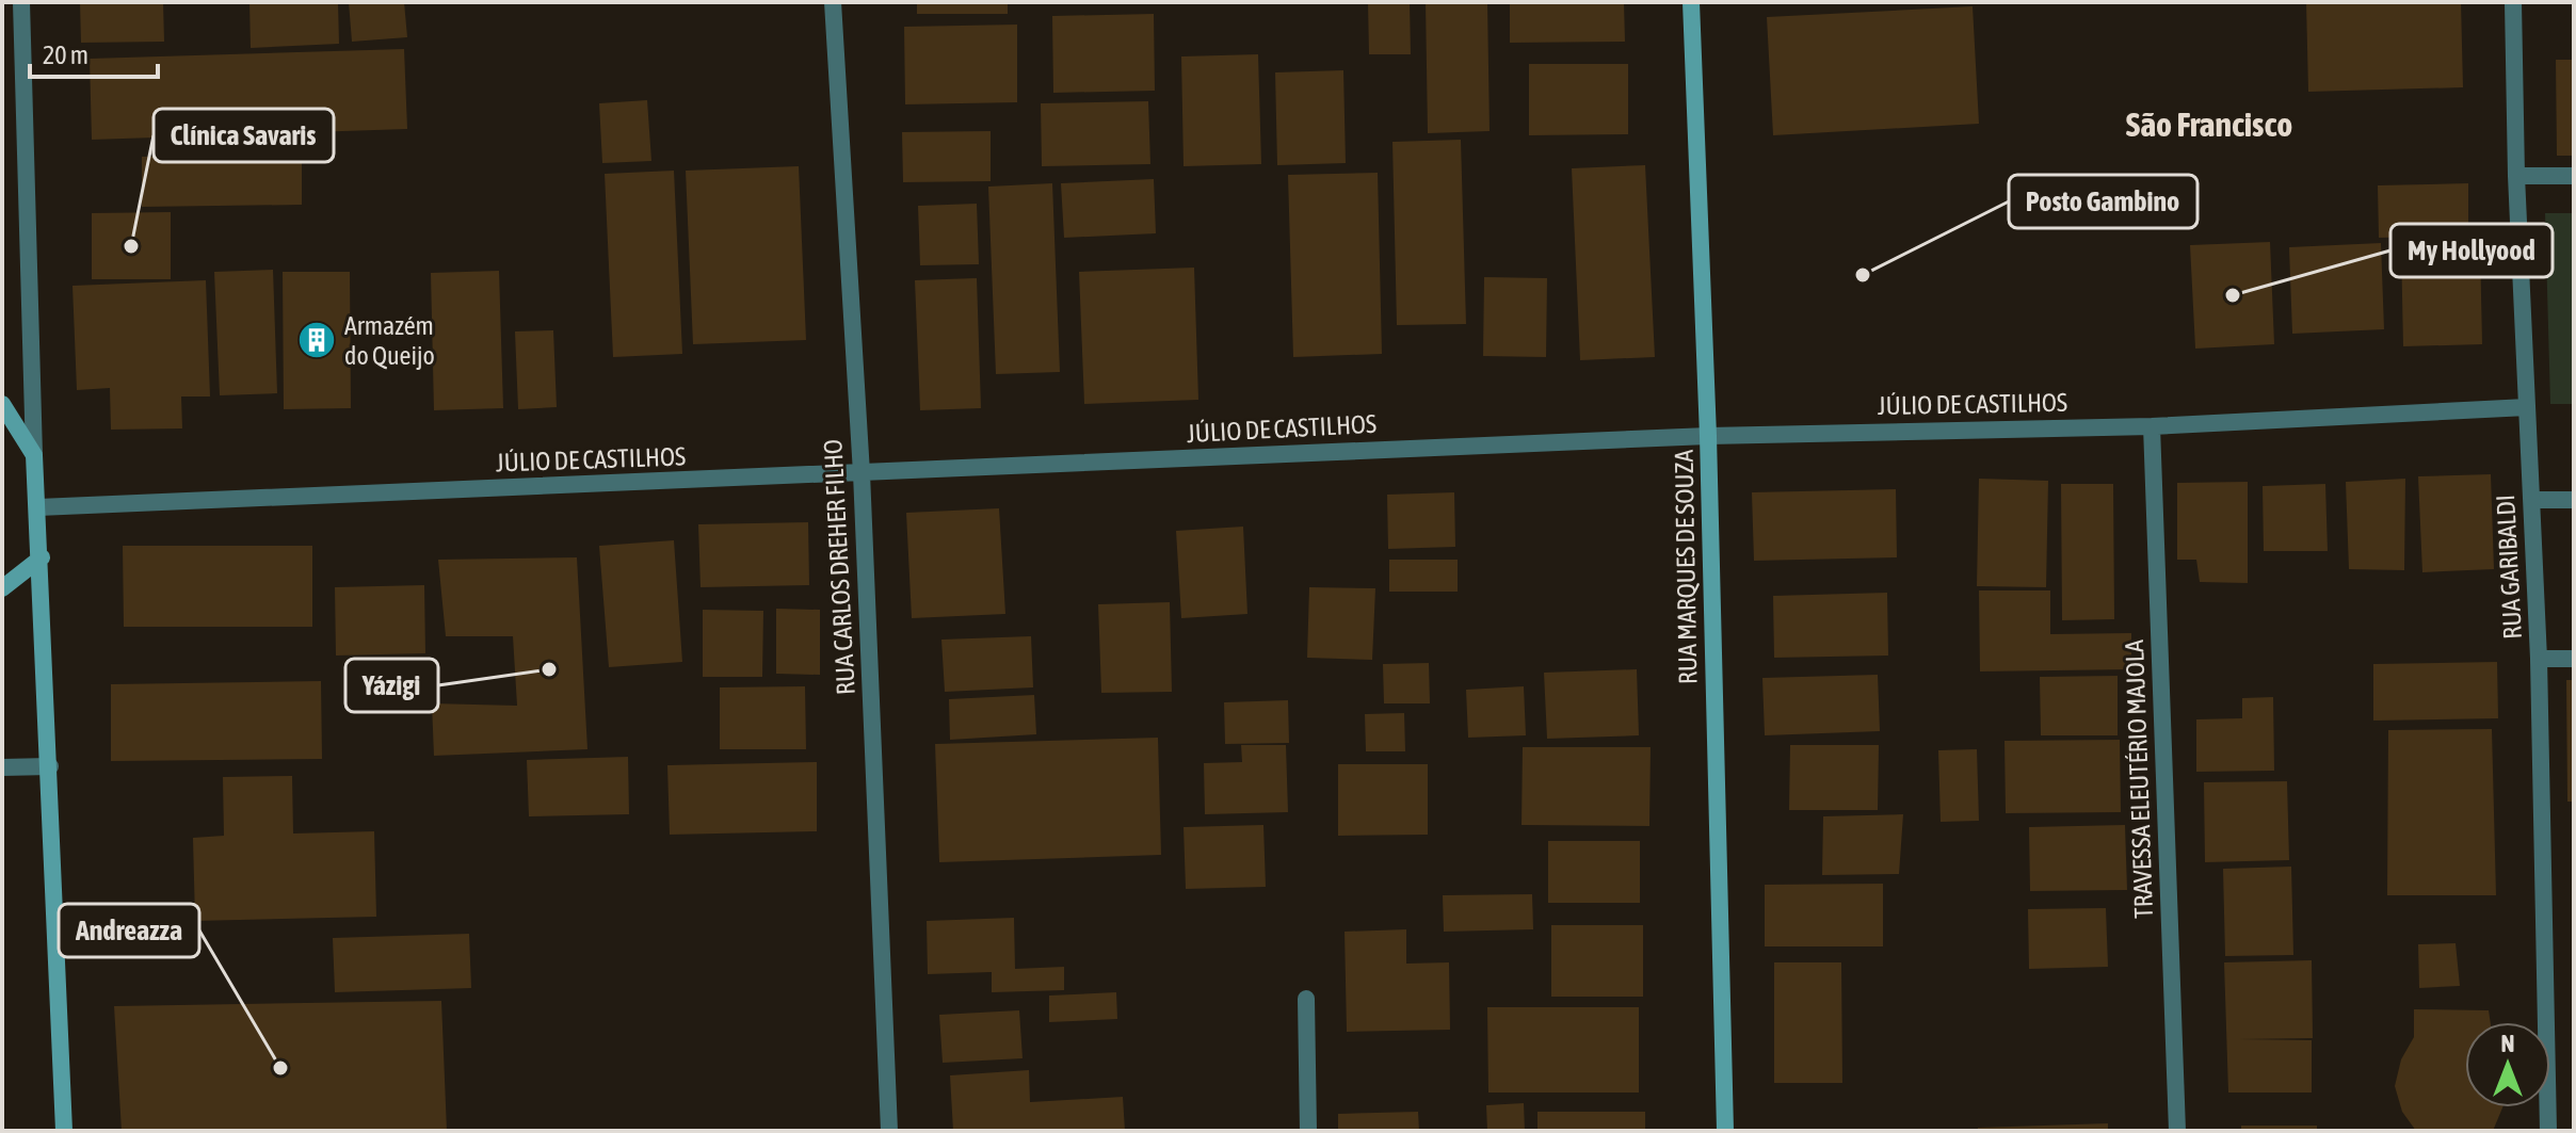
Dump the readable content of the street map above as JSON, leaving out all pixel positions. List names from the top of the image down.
{
  "streets": {
    "street": [
      "JÚLIO DE CASTILHOS",
      "RUA CARLOS DREHER FILHO",
      "RUA MARQUES DE SOUZA",
      "RUA GARIBALDI",
      "TRAVESSA ELEUTÉRIO MAJOLA"
    ]
  },
  "crossings": [
    ["JÚLIO DE CASTILHOS", "RUA CARLOS DREHER FILHO"],
    ["JÚLIO DE CASTILHOS", "RUA MARQUES DE SOUZA"],
    ["JÚLIO DE CASTILHOS", "RUA GARIBALDI"],
    ["JÚLIO DE CASTILHOS", "TRAVESSA ELEUTÉRIO MAJOLA"]
  ],
  "districts": ["São Francisco"],
  "places": {
    "other": [
      "Clínica Savaris",
      "Posto Gambino",
      "My Hollyood",
      "Yázigi",
      "Andreazza"
    ],
    "building": ["Armazém do Queijo"]
  },
  "scale_bar": "20 m",
  "north": "top"
}
